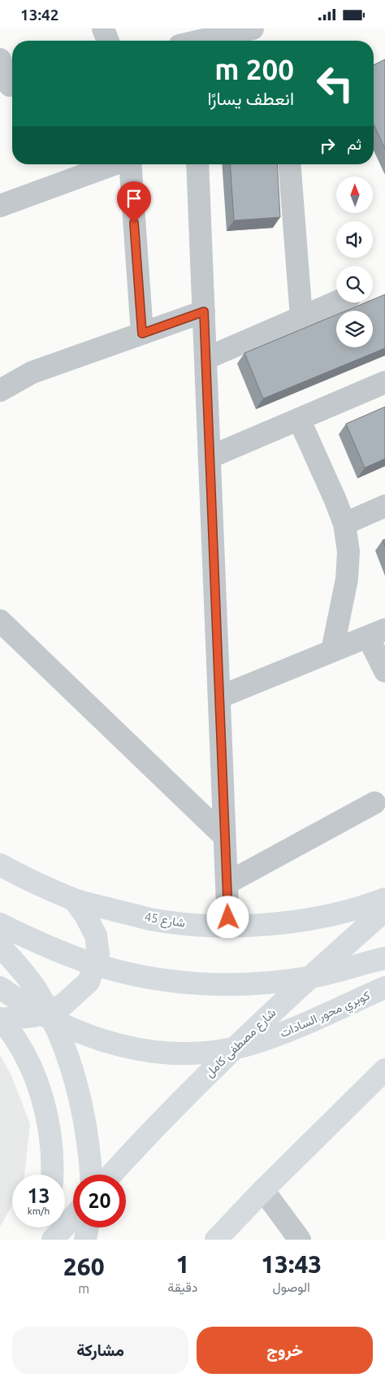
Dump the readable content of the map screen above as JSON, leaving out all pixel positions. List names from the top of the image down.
{
  "streets": {
    "main road": ["شارع 45", "كوبري محور السادات", "شارع مصطفى كامل"]
  },
  "north": "top",
  "page": {
    "status": "13:42",
    "turn": ["200 m", "انعطف يسارًا"],
    "then": "ثم",
    "speed": "13 km/h",
    "limit": "20",
    "eta": [
      "13:43",
      "الوصول",
      "1",
      "دقيقة",
      "260",
      "m"
    ],
    "buttons": ["خروج", "مشاركة"]
  }
}
